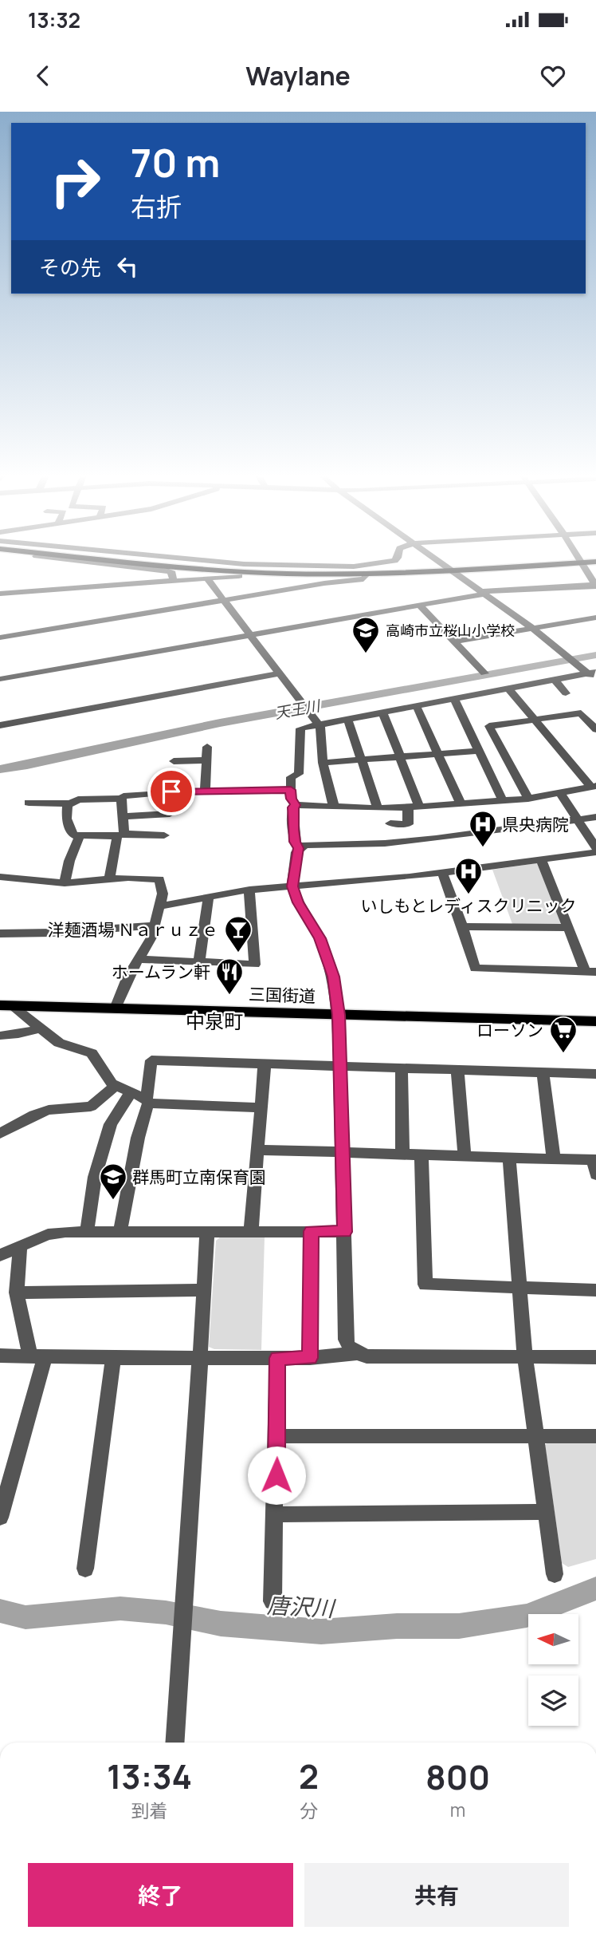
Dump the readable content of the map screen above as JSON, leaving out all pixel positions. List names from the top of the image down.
{
  "streets": {
    "main road": ["三国街道"]
  },
  "districts": ["中泉町"],
  "water": ["天王川", "唐沢川"],
  "places": {
    "school or university": ["高崎市立桜山小学校", "群馬町立南保育園"],
    "hospital": ["県央病院", "いしもとレディスクリニック"],
    "bar": ["洋麺酒場 Ｎａｒｕｚｅ"],
    "restaurant": ["ホームラン軒"],
    "supermarket": ["ローソン"]
  },
  "north": "left",
  "page": {
    "status": "13:32",
    "header": "Waylane",
    "turn": ["70 m", "右折"],
    "then": "その先",
    "eta": [
      "13:34",
      "到着",
      "2",
      "分",
      "800",
      "m"
    ],
    "buttons": ["終了", "共有"]
  }
}
